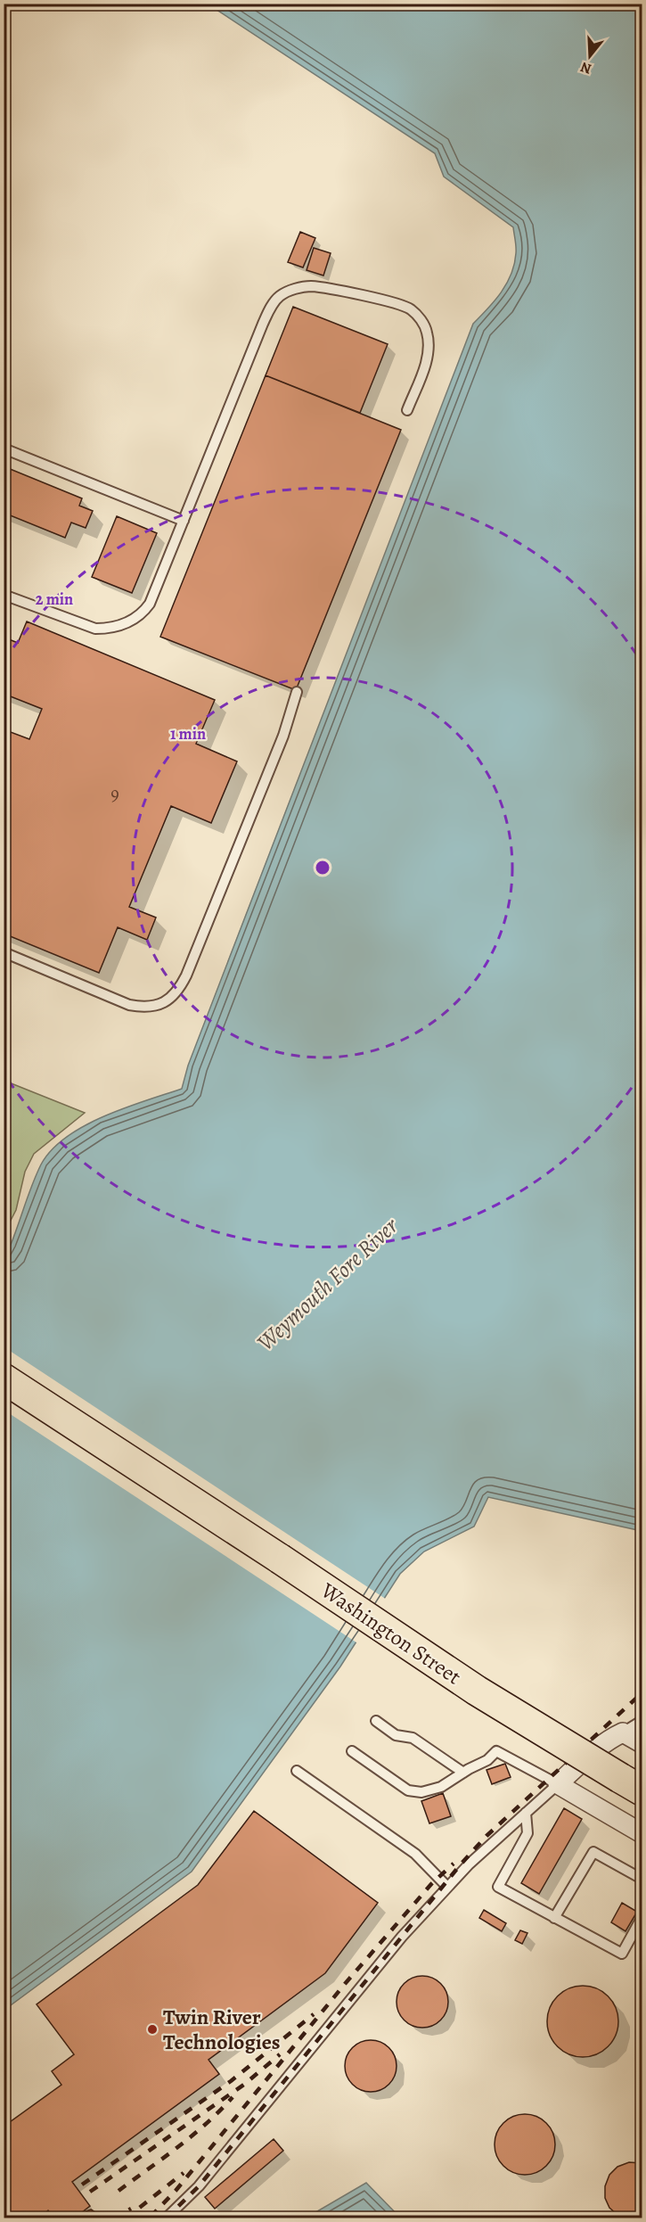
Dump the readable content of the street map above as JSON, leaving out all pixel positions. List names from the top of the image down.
{
  "streets": {
    "main road": ["Washington Street"]
  },
  "water": ["Weymouth Fore River"],
  "places": ["Twin River Technologies"],
  "house_numbers": ["9"],
  "north": "bottom",
  "rings": ["2 min", "1 min"]
}
